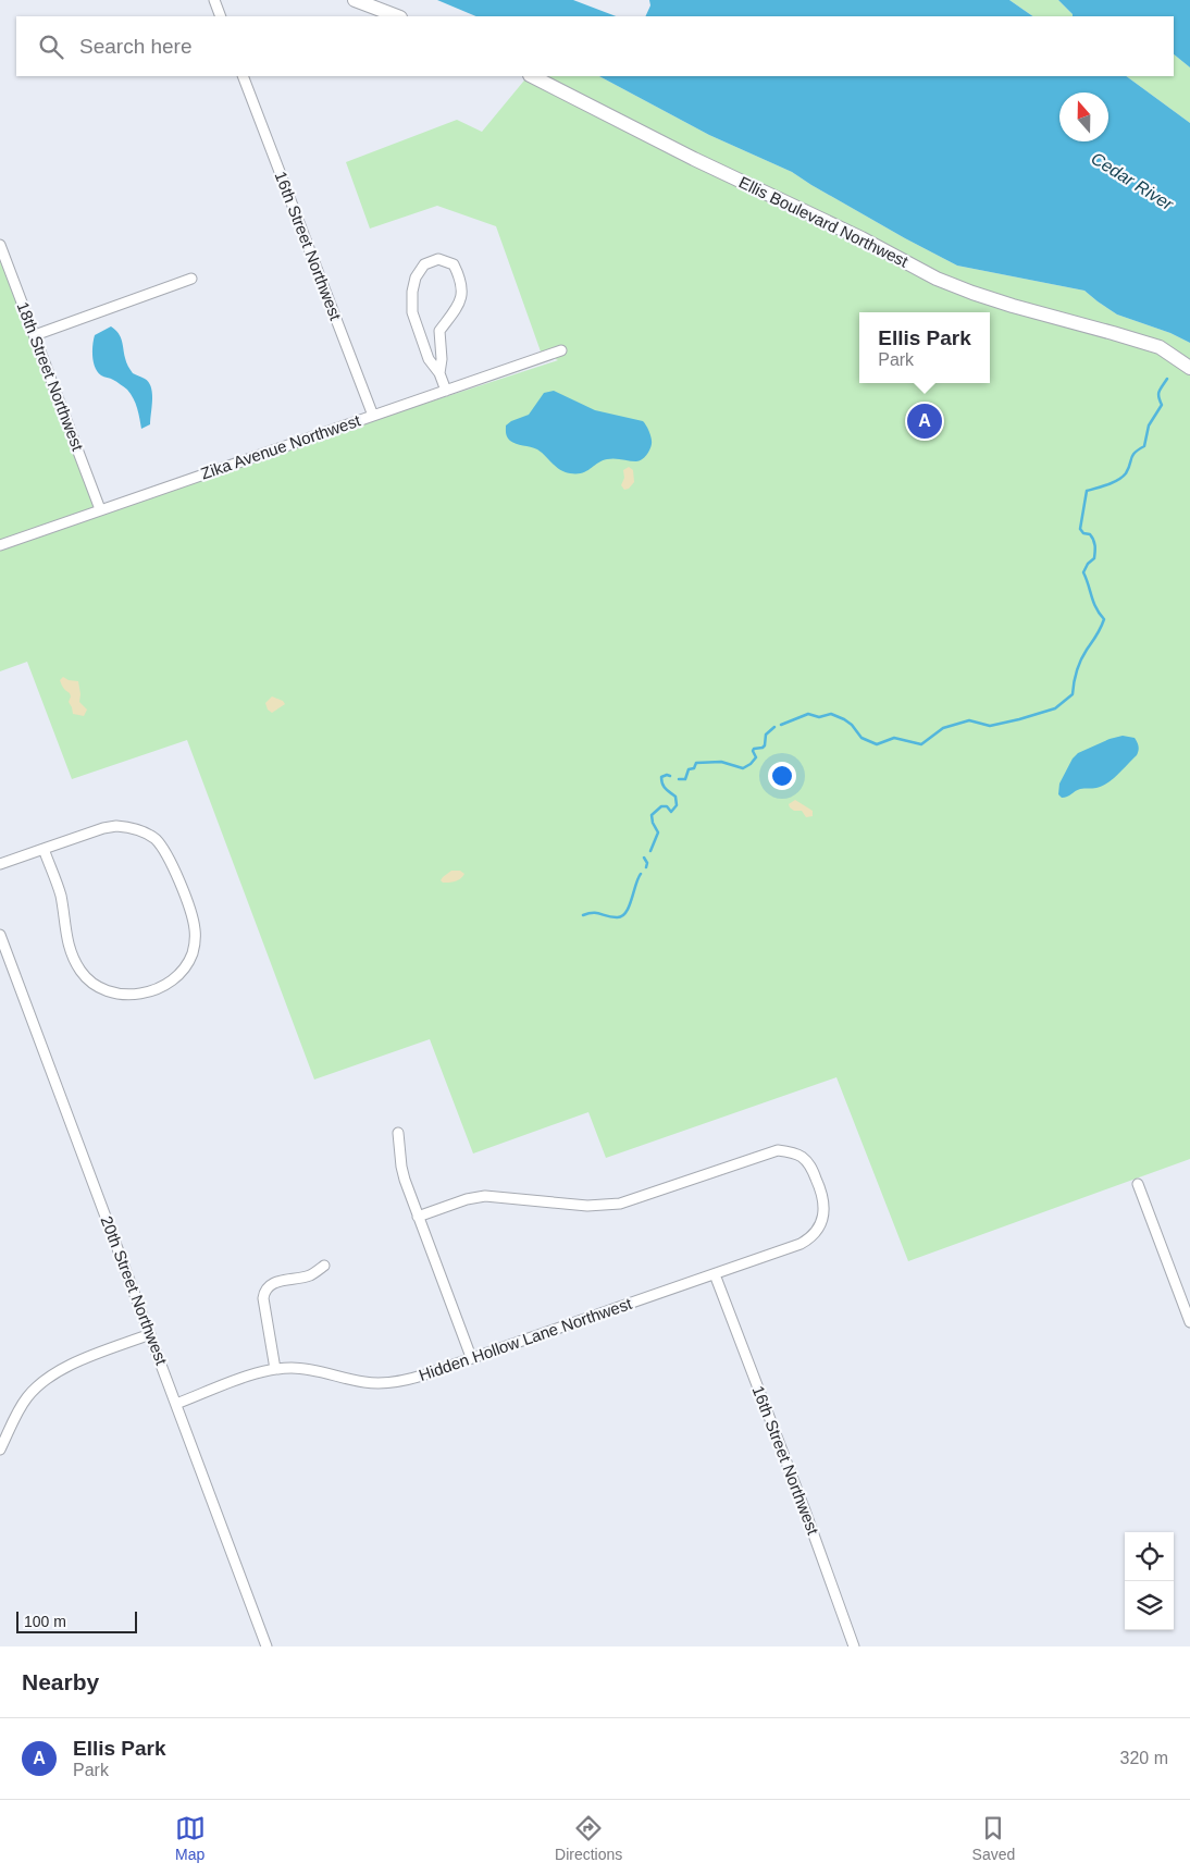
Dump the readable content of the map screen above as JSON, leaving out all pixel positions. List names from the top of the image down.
{
  "streets": {
    "street": [
      "Ellis Boulevard Northwest",
      "16th Street Northwest",
      "18th Street Northwest",
      "Zika Avenue Northwest",
      "20th Street Northwest",
      "Hidden Hollow Lane Northwest"
    ]
  },
  "crossings": [
    ["16th Street Northwest", "Zika Avenue Northwest"],
    ["16th Street Northwest", "Hidden Hollow Lane Northwest"],
    ["18th Street Northwest", "Zika Avenue Northwest"],
    ["20th Street Northwest", "Hidden Hollow Lane Northwest"]
  ],
  "water": ["Cedar River"],
  "scale_bar": "100 m",
  "north": "top",
  "page": {
    "search": "Search here",
    "popup": ["Ellis Park", "Park"],
    "pins": "A",
    "scale": "100 m",
    "heading": "Nearby",
    "list": [
      {
        "mark": "A",
        "name": "Ellis Park",
        "note": "Park",
        "value": "320 m"
      }
    ],
    "nav": ["Map", "Directions", "Saved"]
  }
}
